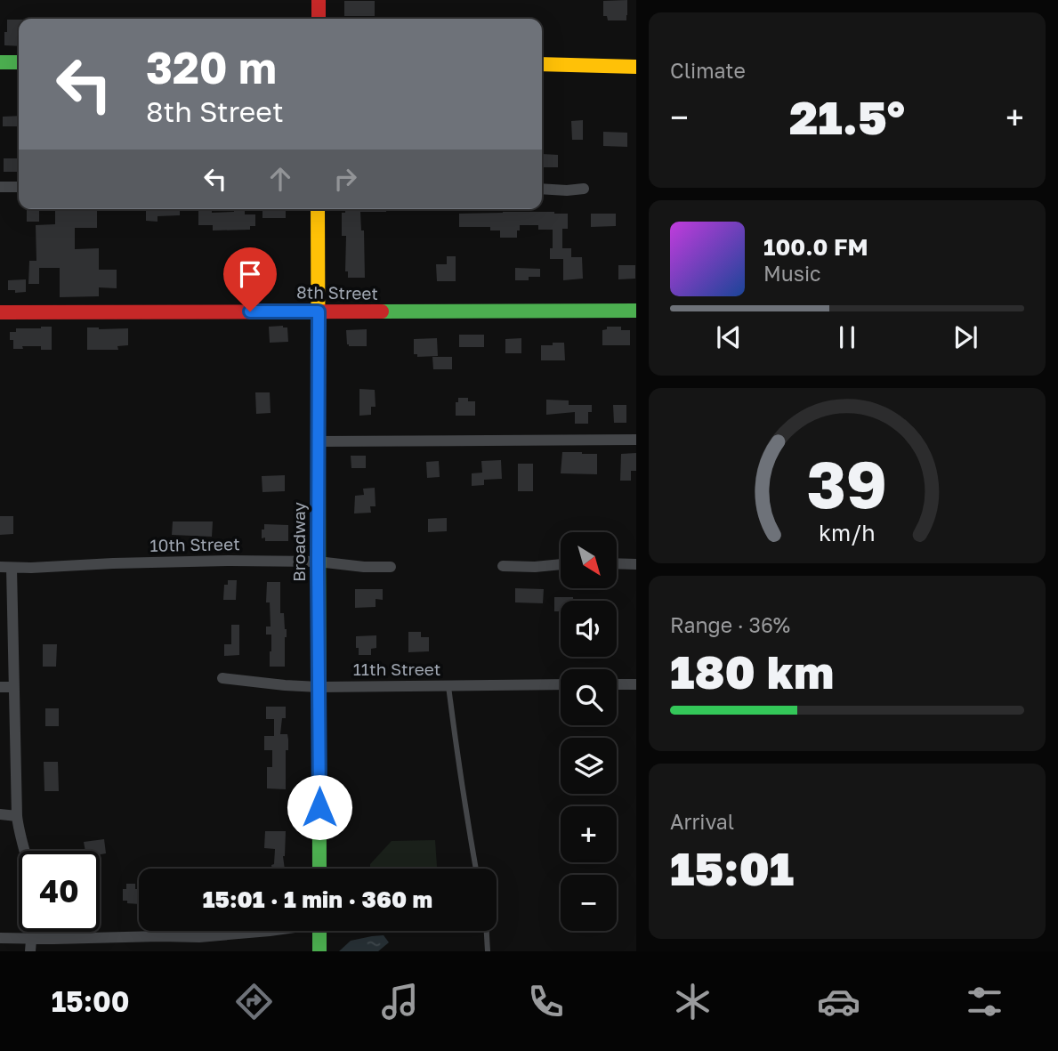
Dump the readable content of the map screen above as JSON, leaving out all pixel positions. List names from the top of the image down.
{
  "streets": {
    "street": [
      "8th Street",
      "Broadway",
      "10th Street",
      "11th Street"
    ]
  },
  "crossings": [
    ["8th Street", "Broadway"],
    ["Broadway", "10th Street"],
    ["Broadway", "11th Street"]
  ],
  "north": "bottom right",
  "page": {
    "tile": [
      "Climate",
      ["Range · 36%", "180 km"],
      ["Arrival", "15:01"]
    ],
    "turn": ["320 m", "8th Street"],
    "heat": ["−", "21.5°", "+"],
    "song": ["100.0 FM", "Music"],
    "map_buttons": ["+", "−"],
    "limit": "40",
    "trip": "15:01 · 1 min · 360 m",
    "tabs": "15:00",
    "gauge": ["39", "km/h"]
  }
}
